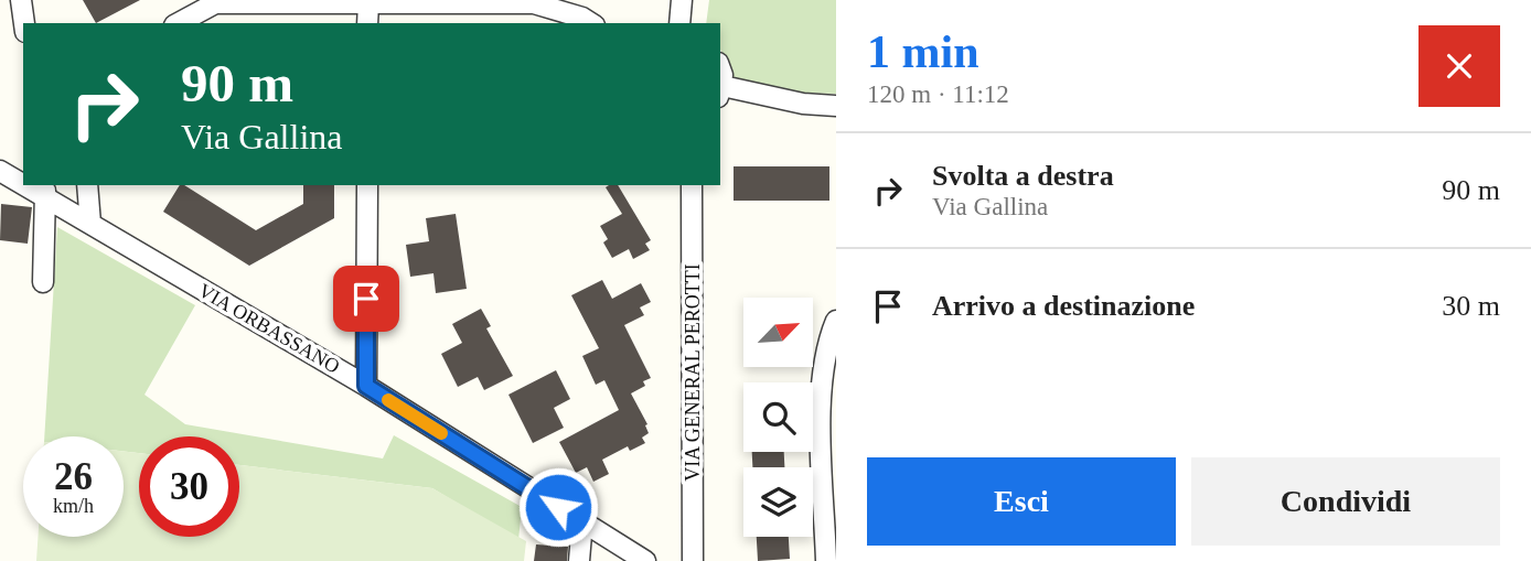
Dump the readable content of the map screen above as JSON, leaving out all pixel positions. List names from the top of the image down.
{
  "streets": {
    "street": ["VIA ORBASSANO", "VIA GENERAL PEROTTI"]
  },
  "north": "top right",
  "page": {
    "heading": ["1 min", "120 m · 11:12"],
    "turn": ["90 m", "Via Gallina"],
    "list": [
      {
        "name": "Svolta a destra",
        "note": "Via Gallina",
        "value": "90 m"
      },
      {
        "name": "Arrivo a destinazione",
        "value": "30 m"
      }
    ],
    "speed": "26 km/h",
    "limit": "30",
    "buttons": ["Esci", "Condividi"]
  }
}
